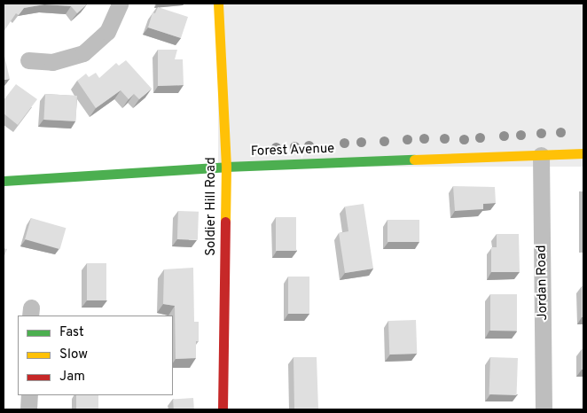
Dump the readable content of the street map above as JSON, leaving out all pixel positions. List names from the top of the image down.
{
  "streets": {
    "main road": ["Forest Avenue", "Soldier Hill Road"],
    "street": ["Jordan Road"]
  },
  "crossings": [
    ["Forest Avenue", "Soldier Hill Road"],
    ["Forest Avenue", "Jordan Road"]
  ],
  "legend": ["Fast", "Slow", "Jam"]
}
